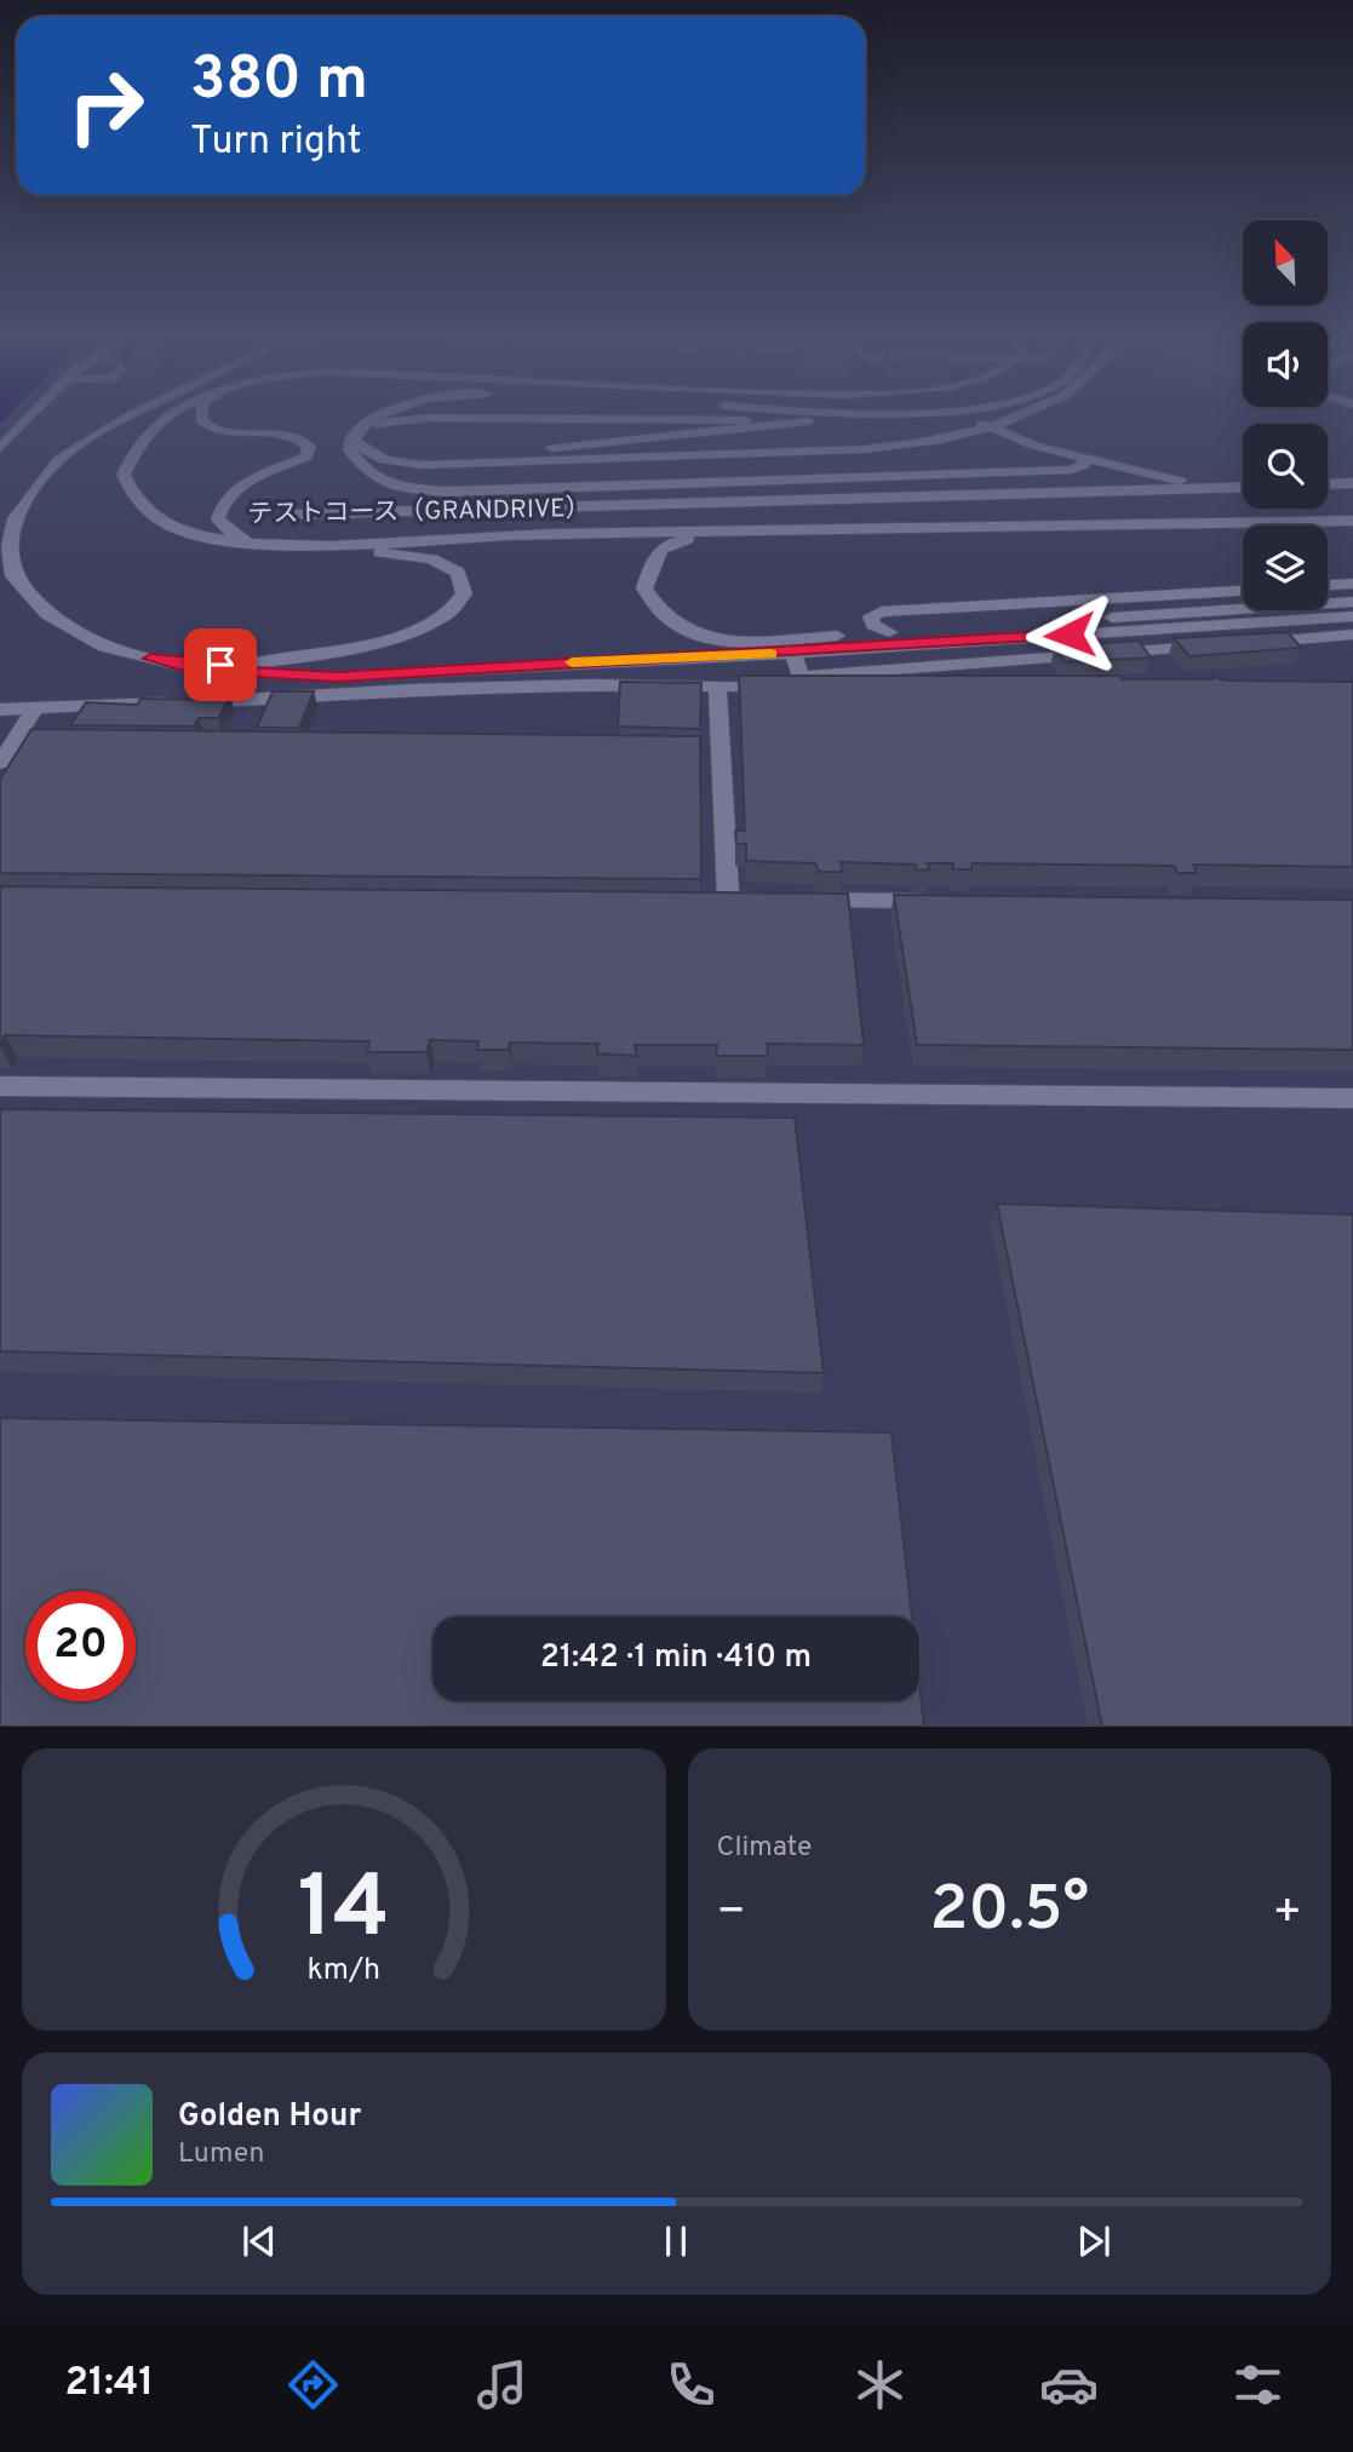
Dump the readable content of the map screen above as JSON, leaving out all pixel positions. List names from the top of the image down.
{
  "streets": {
    "lane": ["テストコース（GRANDRIVE）"]
  },
  "north": "top left",
  "page": {
    "turn": ["380 m", "Turn right"],
    "limit": "20",
    "trip": "21:42 · 1 min · 410 m",
    "tile": "Climate",
    "heat": ["−", "20.5°", "+"],
    "song": ["Golden Hour", "Lumen"],
    "tabs": "21:41",
    "gauge": ["14", "km/h"]
  }
}
